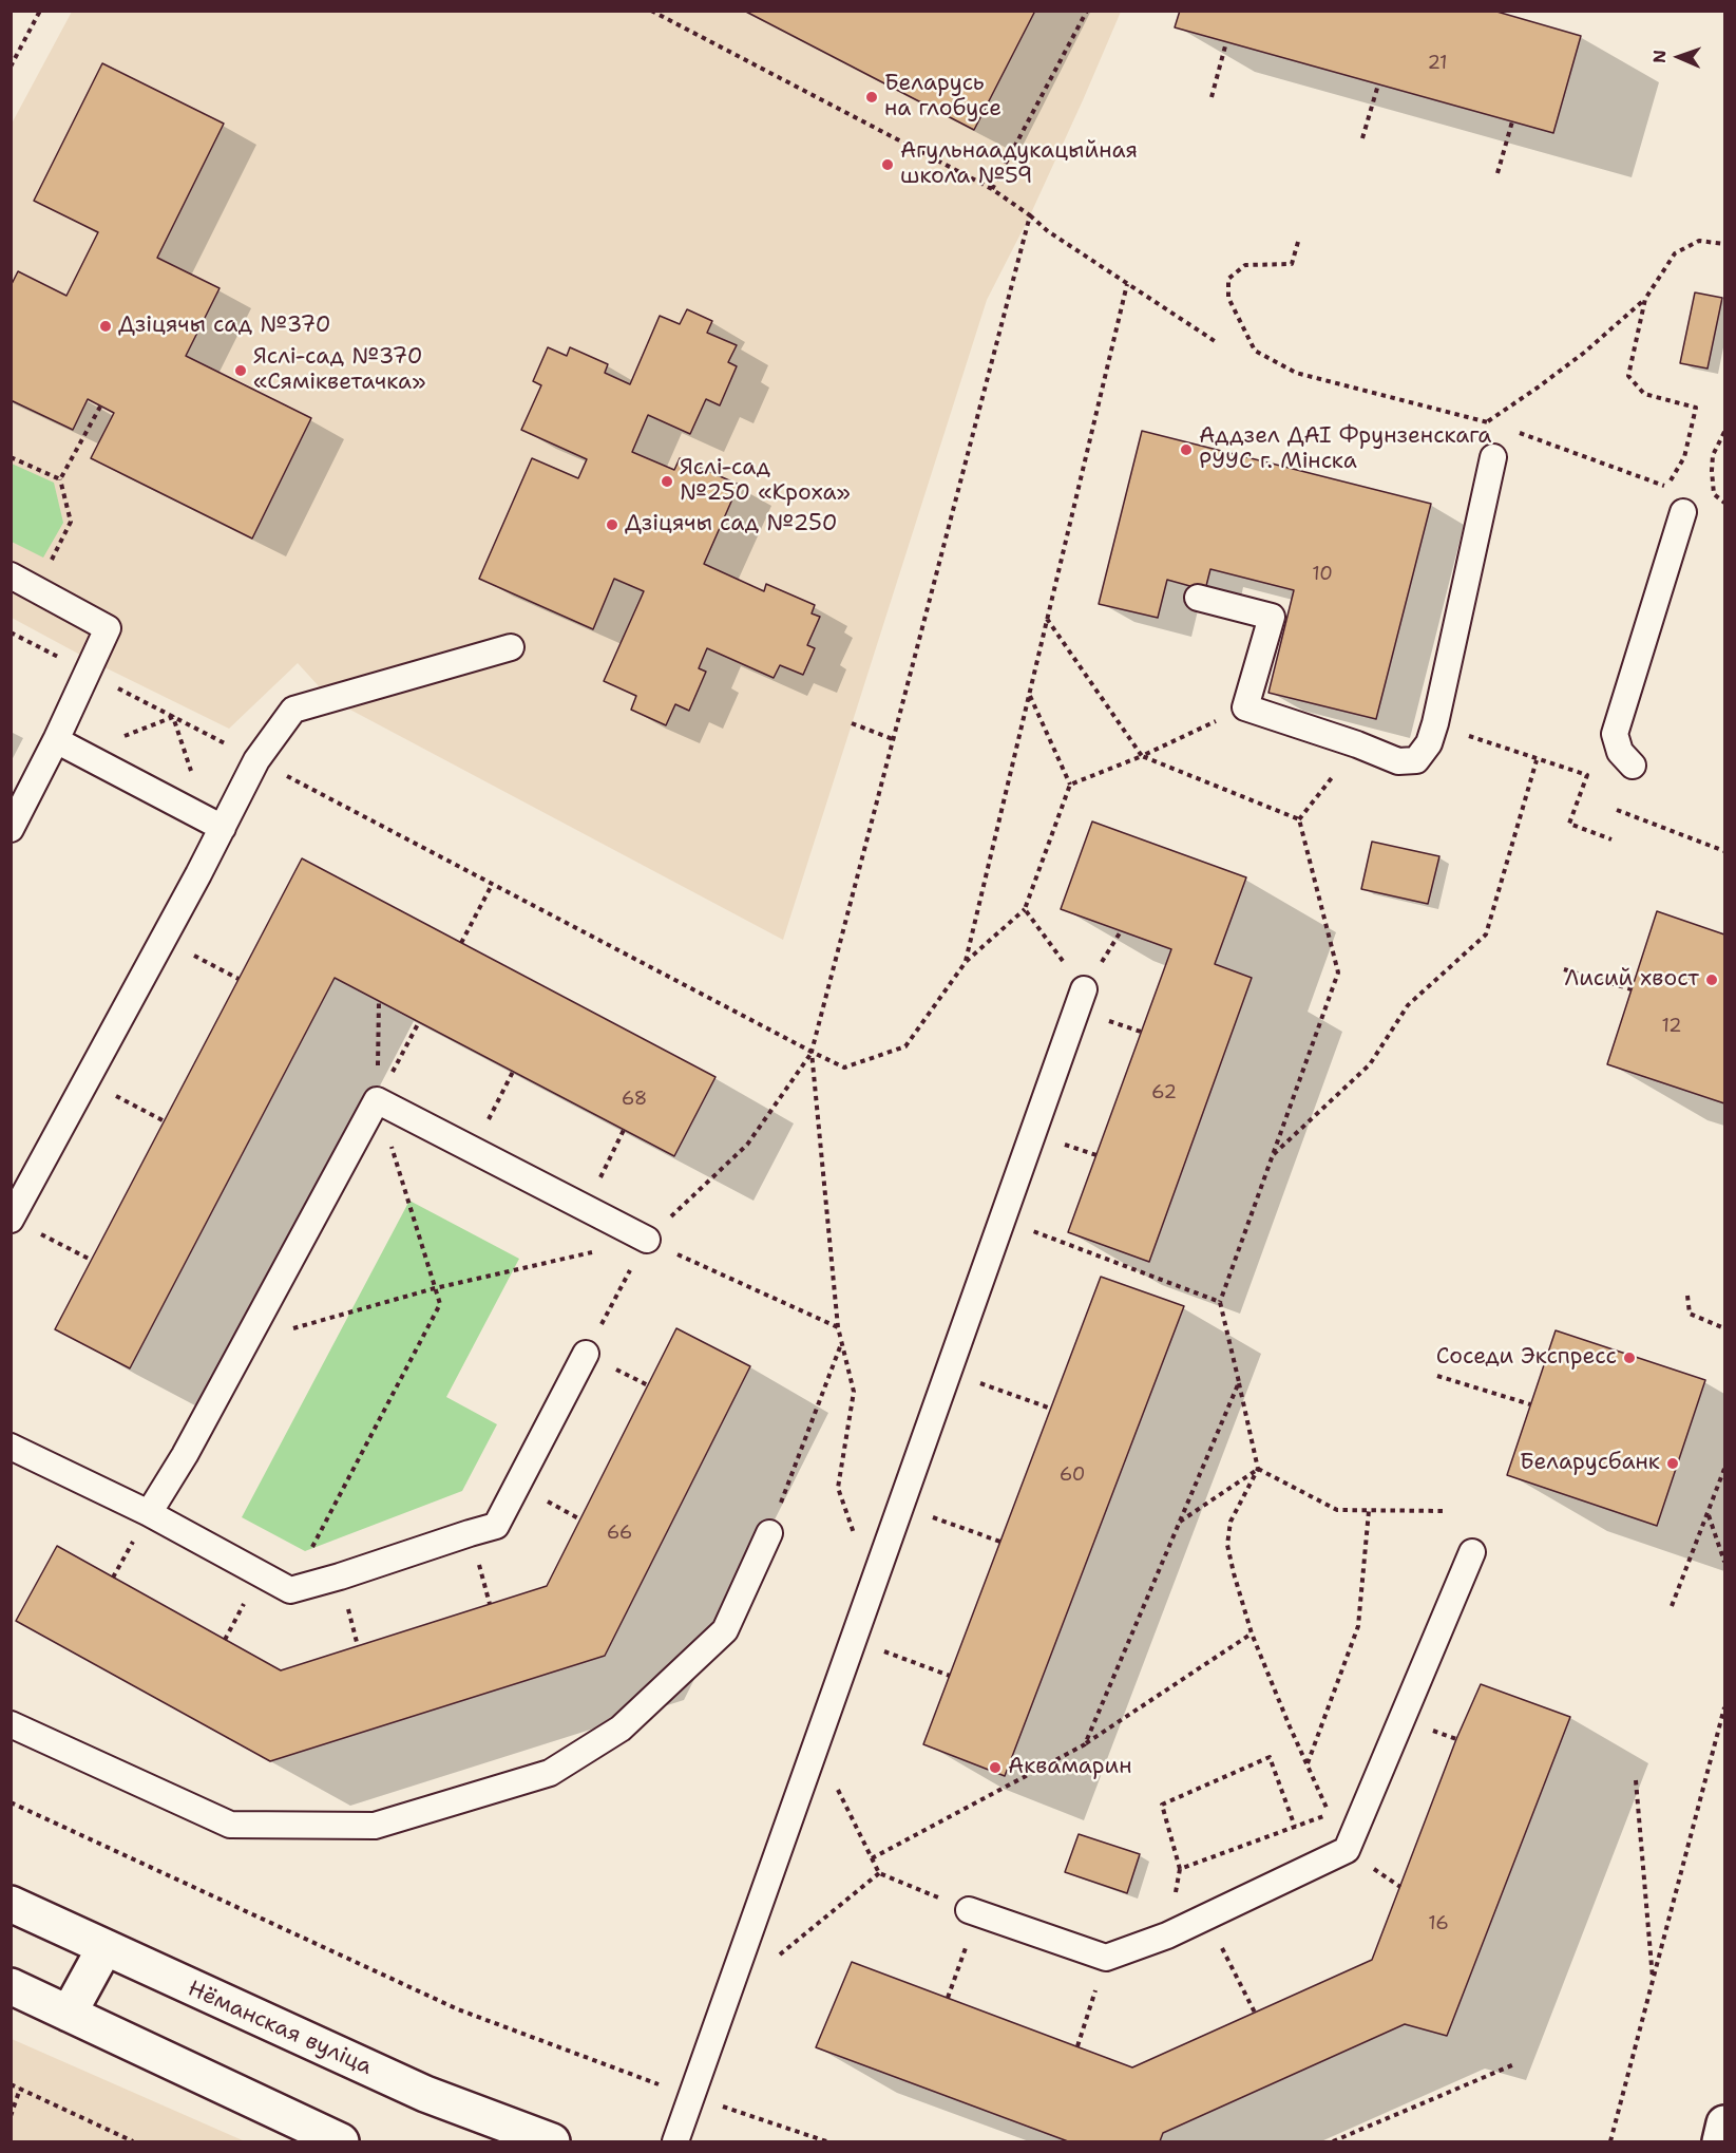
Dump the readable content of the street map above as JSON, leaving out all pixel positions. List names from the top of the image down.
{
  "streets": {
    "main road": ["Нёманская вуліца"]
  },
  "places": [
    "Беларусь на глобусе",
    "Агульнаадукацыйная школа №59",
    "Дзіцячы сад №370",
    "Яслі-сад №370 «Сямікветачка»",
    "Аддзел ДАІ Фрунзенскага РУУС г. Мінска",
    "Яслі-сад №250 «Кроха»",
    "Дзіцячы сад №250",
    "Лисий хвост",
    "Соседи Экспресс",
    "Беларусбанк",
    "Аквамарин"
  ],
  "house_numbers": [
    "21",
    "10",
    "12",
    "62",
    "68",
    "60",
    "66",
    "16"
  ],
  "north": "left"
}
